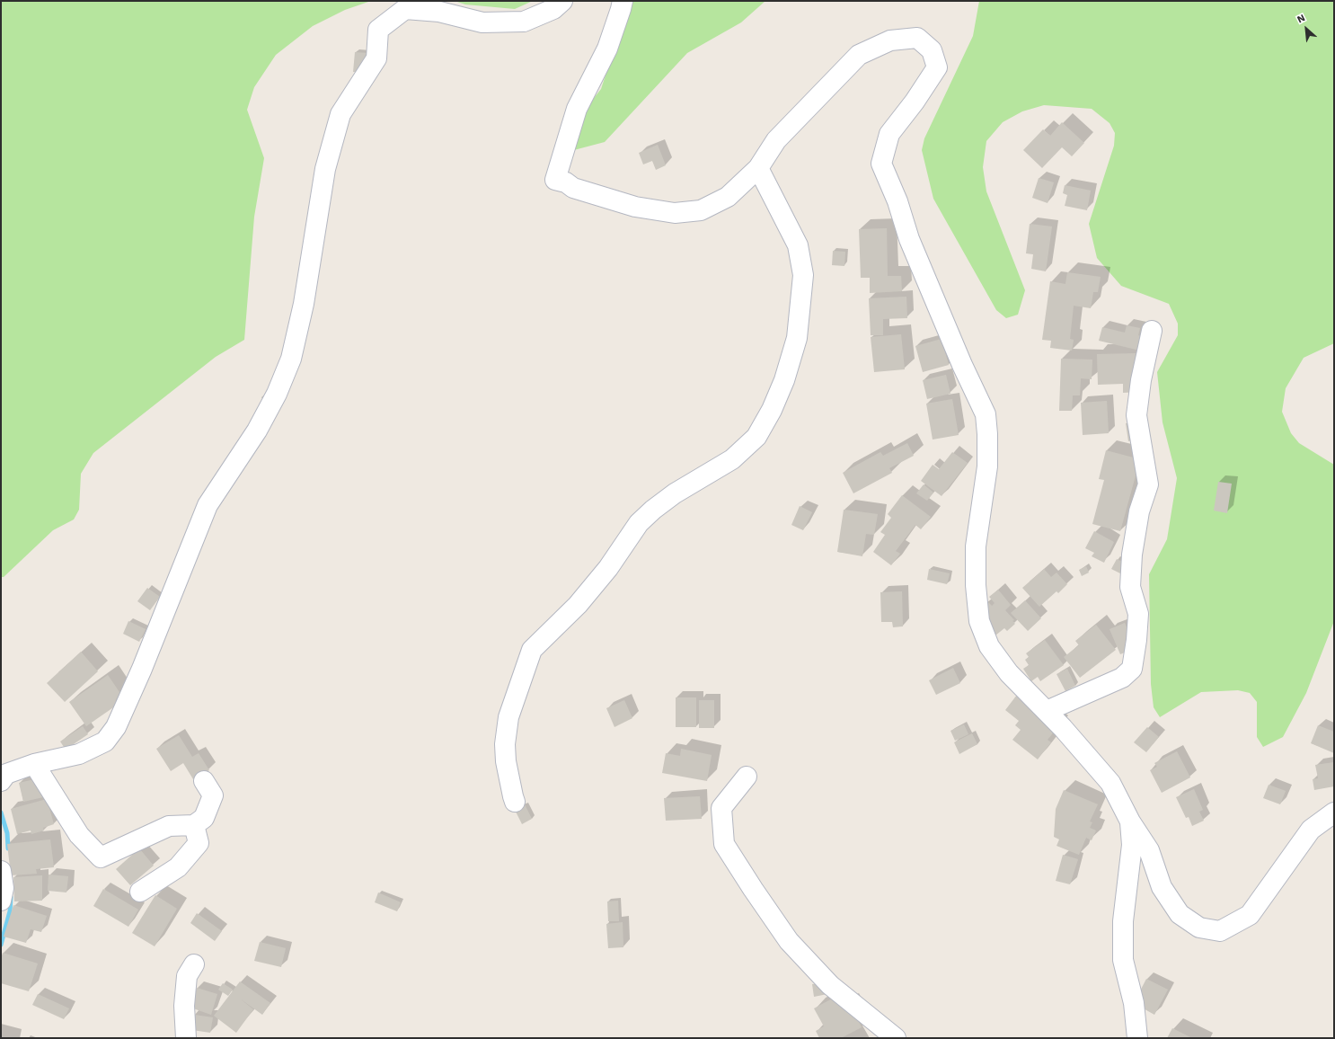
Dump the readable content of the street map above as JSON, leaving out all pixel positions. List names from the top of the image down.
{
  "north": "top left"
}
